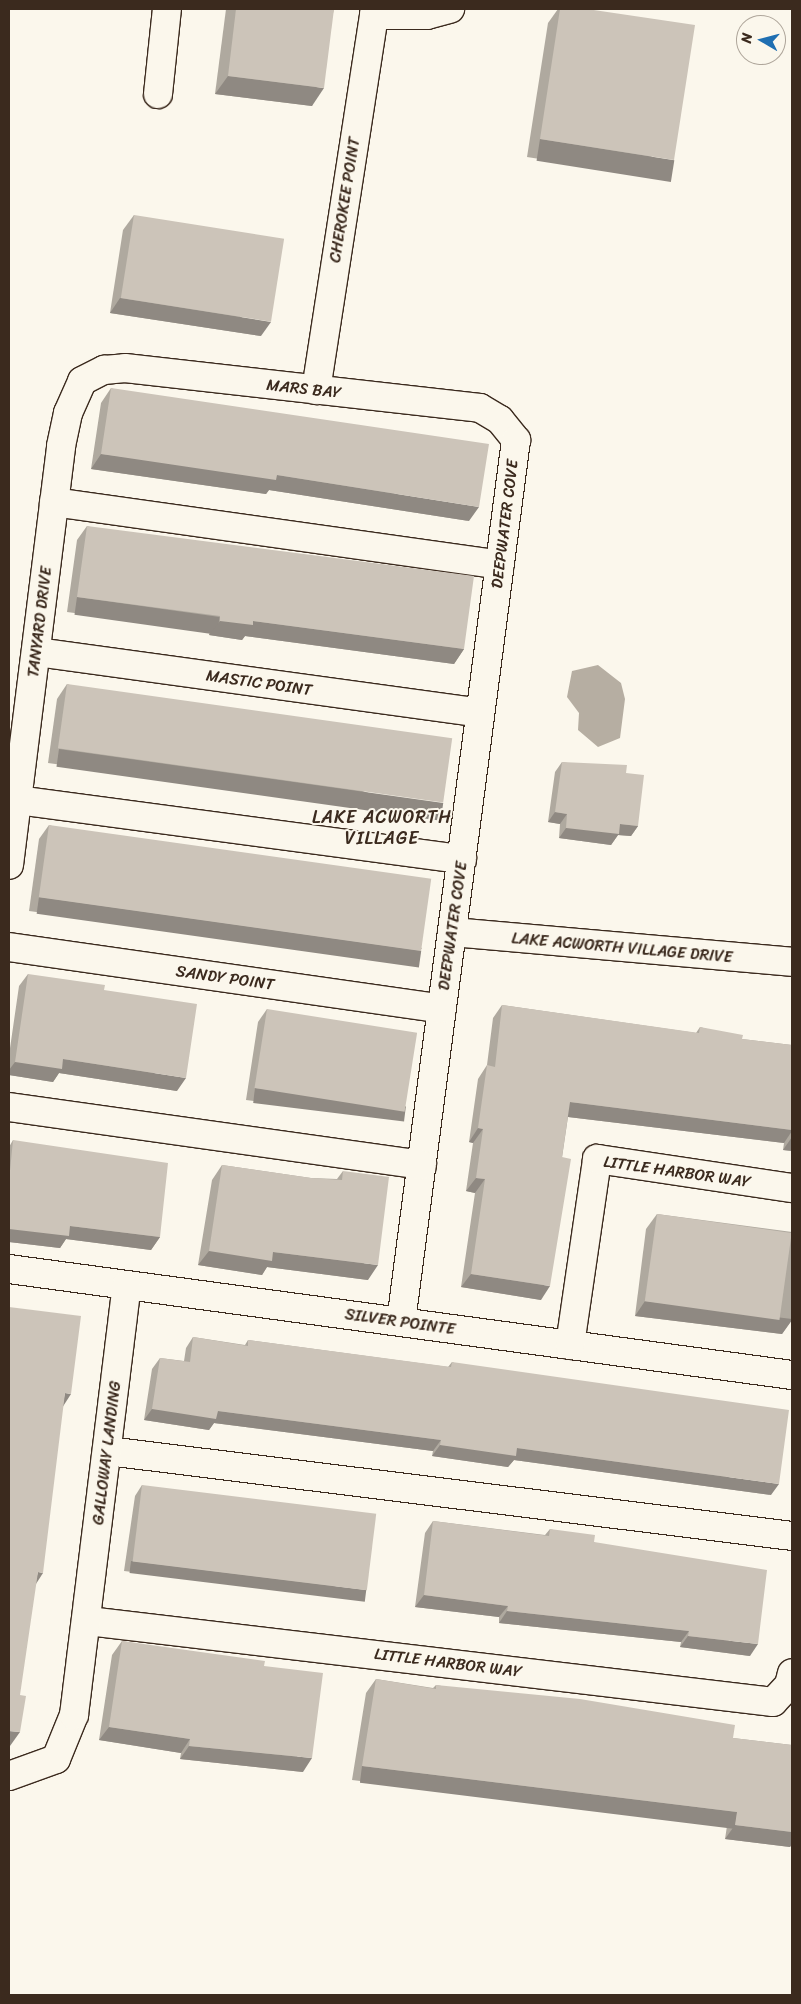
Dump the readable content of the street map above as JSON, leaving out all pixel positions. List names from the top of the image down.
{
  "streets": {
    "street": [
      "CHEROKEE POINT",
      "MARS BAY",
      "DEEPWATER COVE",
      "TANYARD DRIVE",
      "MASTIC POINT",
      "LAKE ACWORTH VILLAGE DRIVE",
      "SANDY POINT",
      "LITTLE HARBOR WAY",
      "SILVER POINTE",
      "GALLOWAY LANDING"
    ]
  },
  "crossings": [
    ["CHEROKEE POINT", "MARS BAY"],
    ["MARS BAY", "DEEPWATER COVE"],
    ["MARS BAY", "TANYARD DRIVE"],
    ["DEEPWATER COVE", "MASTIC POINT"],
    ["DEEPWATER COVE", "LAKE ACWORTH VILLAGE DRIVE"],
    ["DEEPWATER COVE", "SANDY POINT"],
    ["DEEPWATER COVE", "SILVER POINTE"],
    ["TANYARD DRIVE", "MASTIC POINT"],
    ["LITTLE HARBOR WAY", "SILVER POINTE"],
    ["LITTLE HARBOR WAY", "GALLOWAY LANDING"],
    ["SILVER POINTE", "GALLOWAY LANDING"]
  ],
  "districts": ["LAKE ACWORTH VILLAGE"],
  "north": "left"
}
